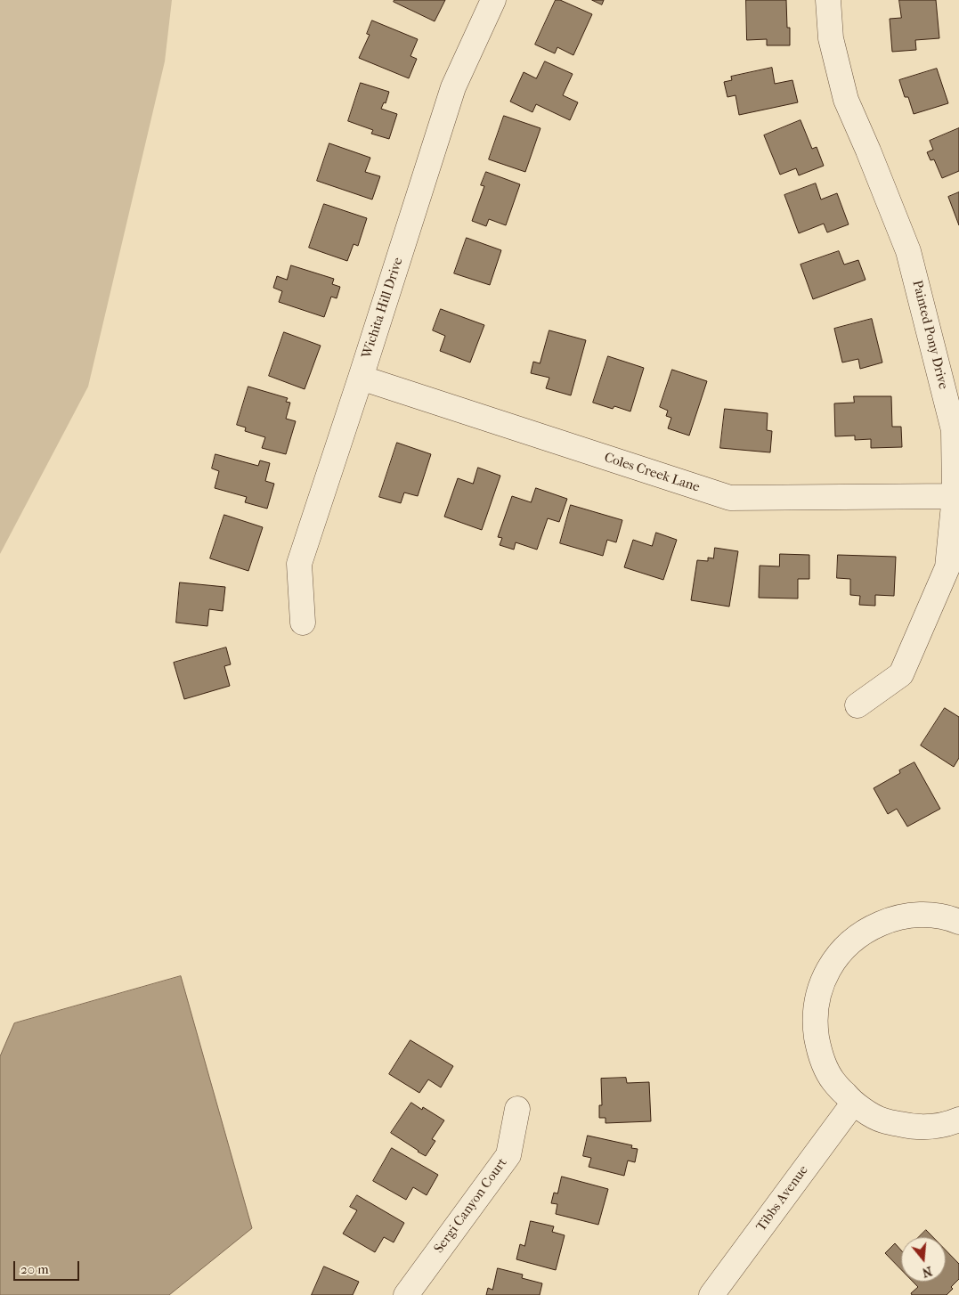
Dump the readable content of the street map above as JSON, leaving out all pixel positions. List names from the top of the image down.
{
  "streets": {
    "street": [
      "Wichita Hill Drive",
      "Painted Pony Drive",
      "Coles Creek Lane",
      "Tibbs Avenue",
      "Sergi Canyon Court"
    ]
  },
  "crossings": [
    ["Wichita Hill Drive", "Coles Creek Lane"],
    ["Painted Pony Drive", "Coles Creek Lane"]
  ],
  "scale_bar": "20 m",
  "north": "bottom"
}
